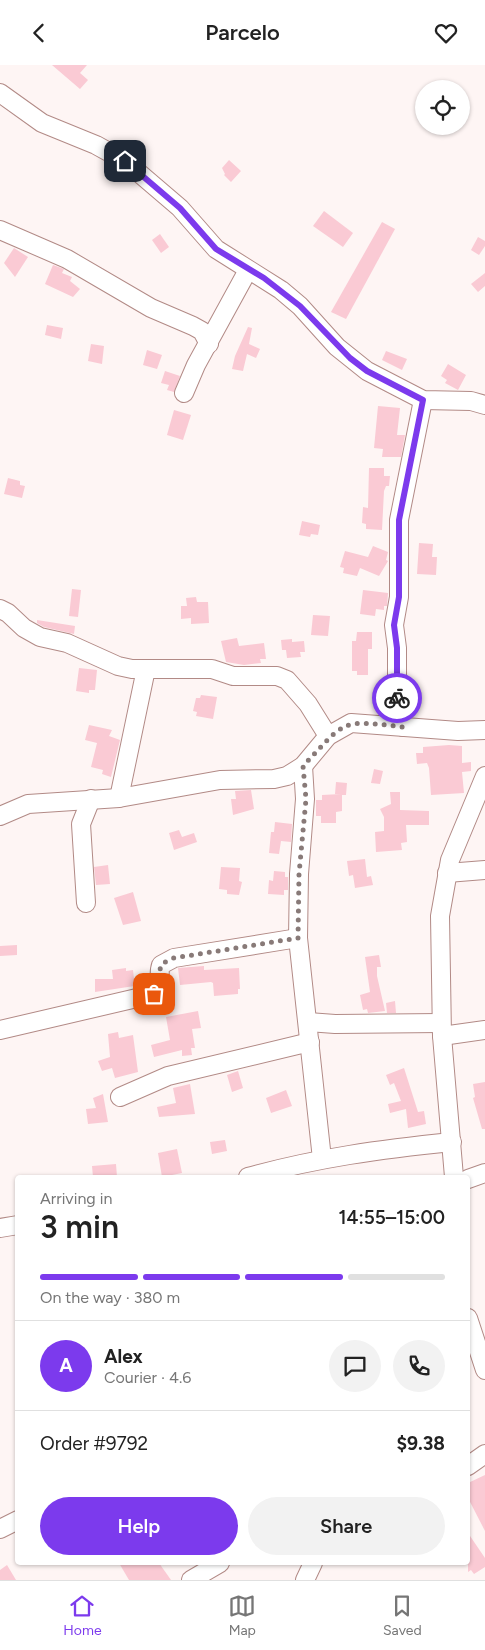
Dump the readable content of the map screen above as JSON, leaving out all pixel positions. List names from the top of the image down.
{
  "page": {
    "header": "Parcelo",
    "heading": ["3 min", "Arriving in", "14:55–15:00"],
    "panel": [
      "Alex",
      "Courier · 4.6",
      "Order #9792",
      "$9.38"
    ],
    "bar": "On the way · 380 m",
    "round": "A",
    "buttons": ["Help", "Share"],
    "tabs": ["Home", "Map", "Saved"]
  }
}
